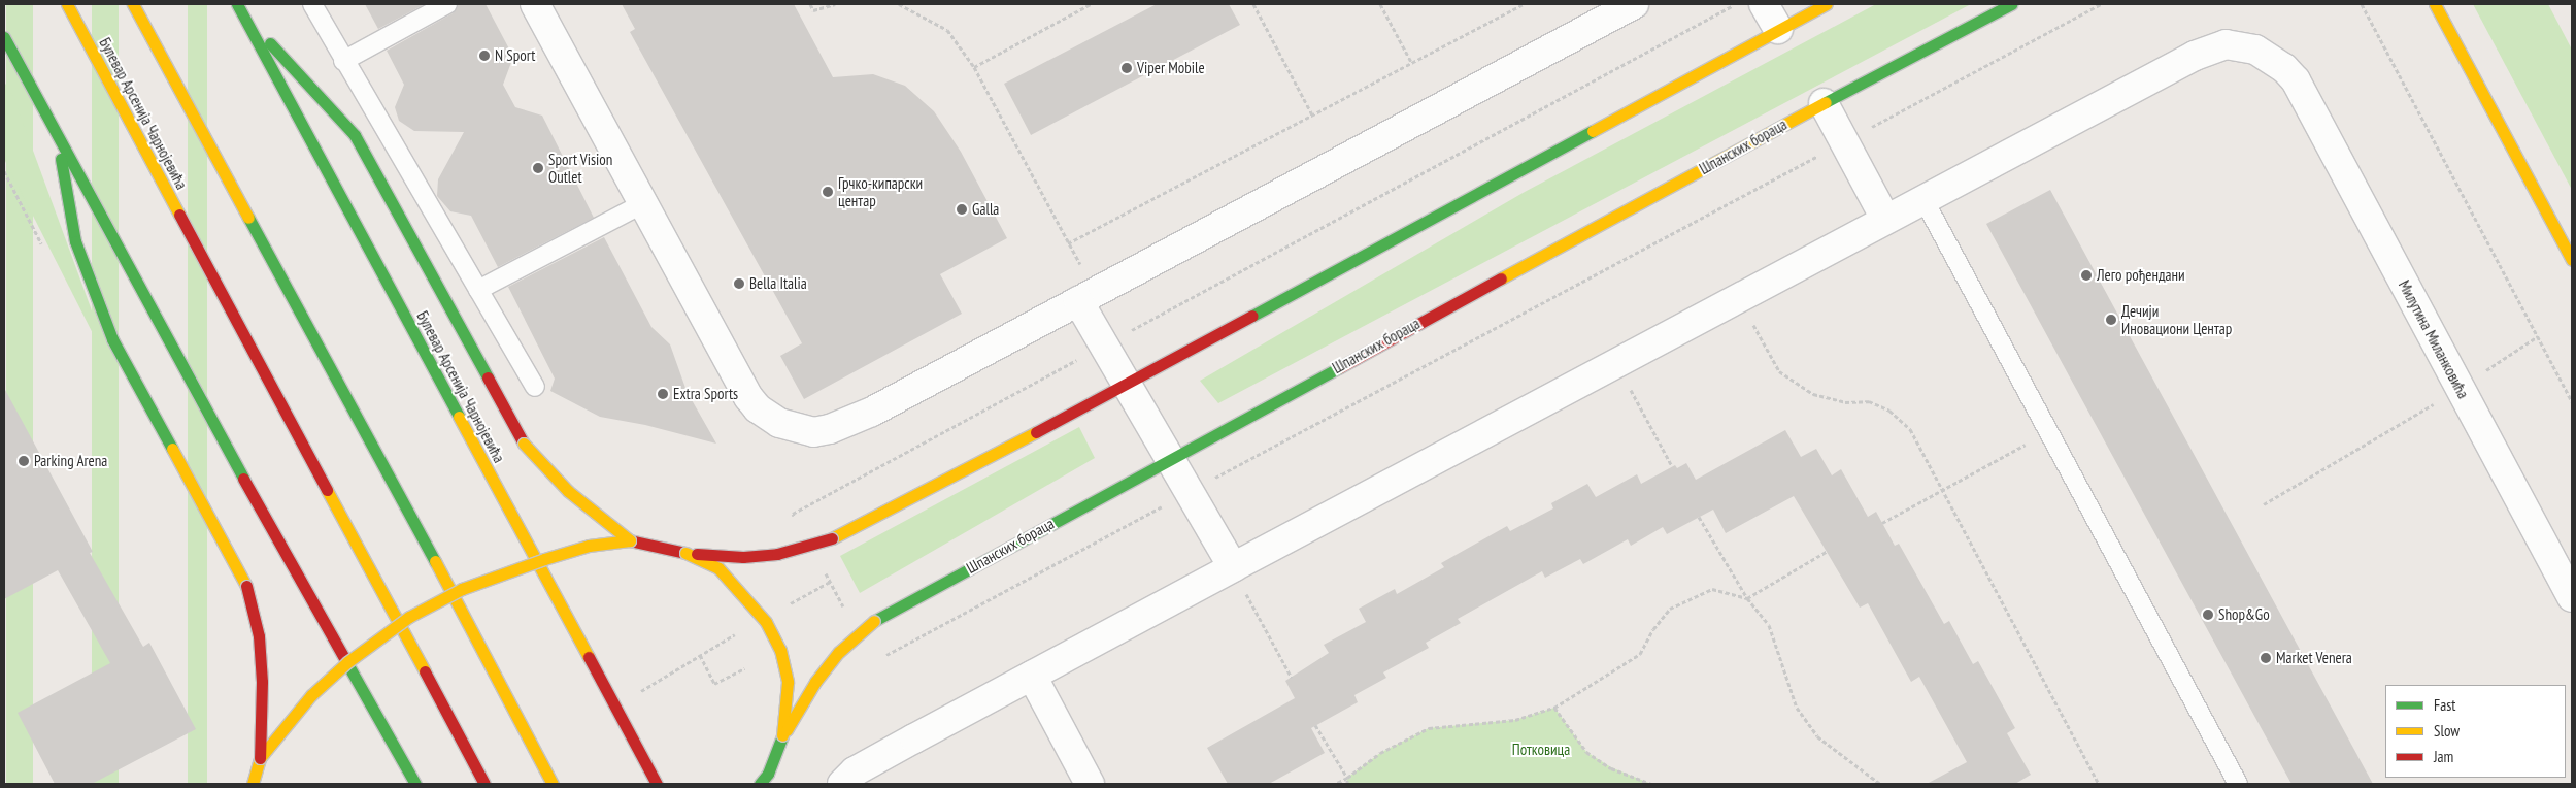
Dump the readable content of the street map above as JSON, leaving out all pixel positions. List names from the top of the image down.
{
  "streets": {
    "main road": ["Булевар Арсенија Чарнојевића", "Шпанских бораца"],
    "street": ["Милутина Миланковића"]
  },
  "parks": ["Потковица"],
  "places": [
    "N Sport",
    "Viper Mobile",
    "Sport Vision Outlet",
    "Грчко-кипарски центар",
    "Galla",
    "Лего рођендани",
    "Bella Italia",
    "Дечији Иновациони Центар",
    "Extra Sports",
    "Parking Arena",
    "Shop&Go",
    "Market Venera"
  ],
  "legend": ["Fast", "Slow", "Jam"]
}
